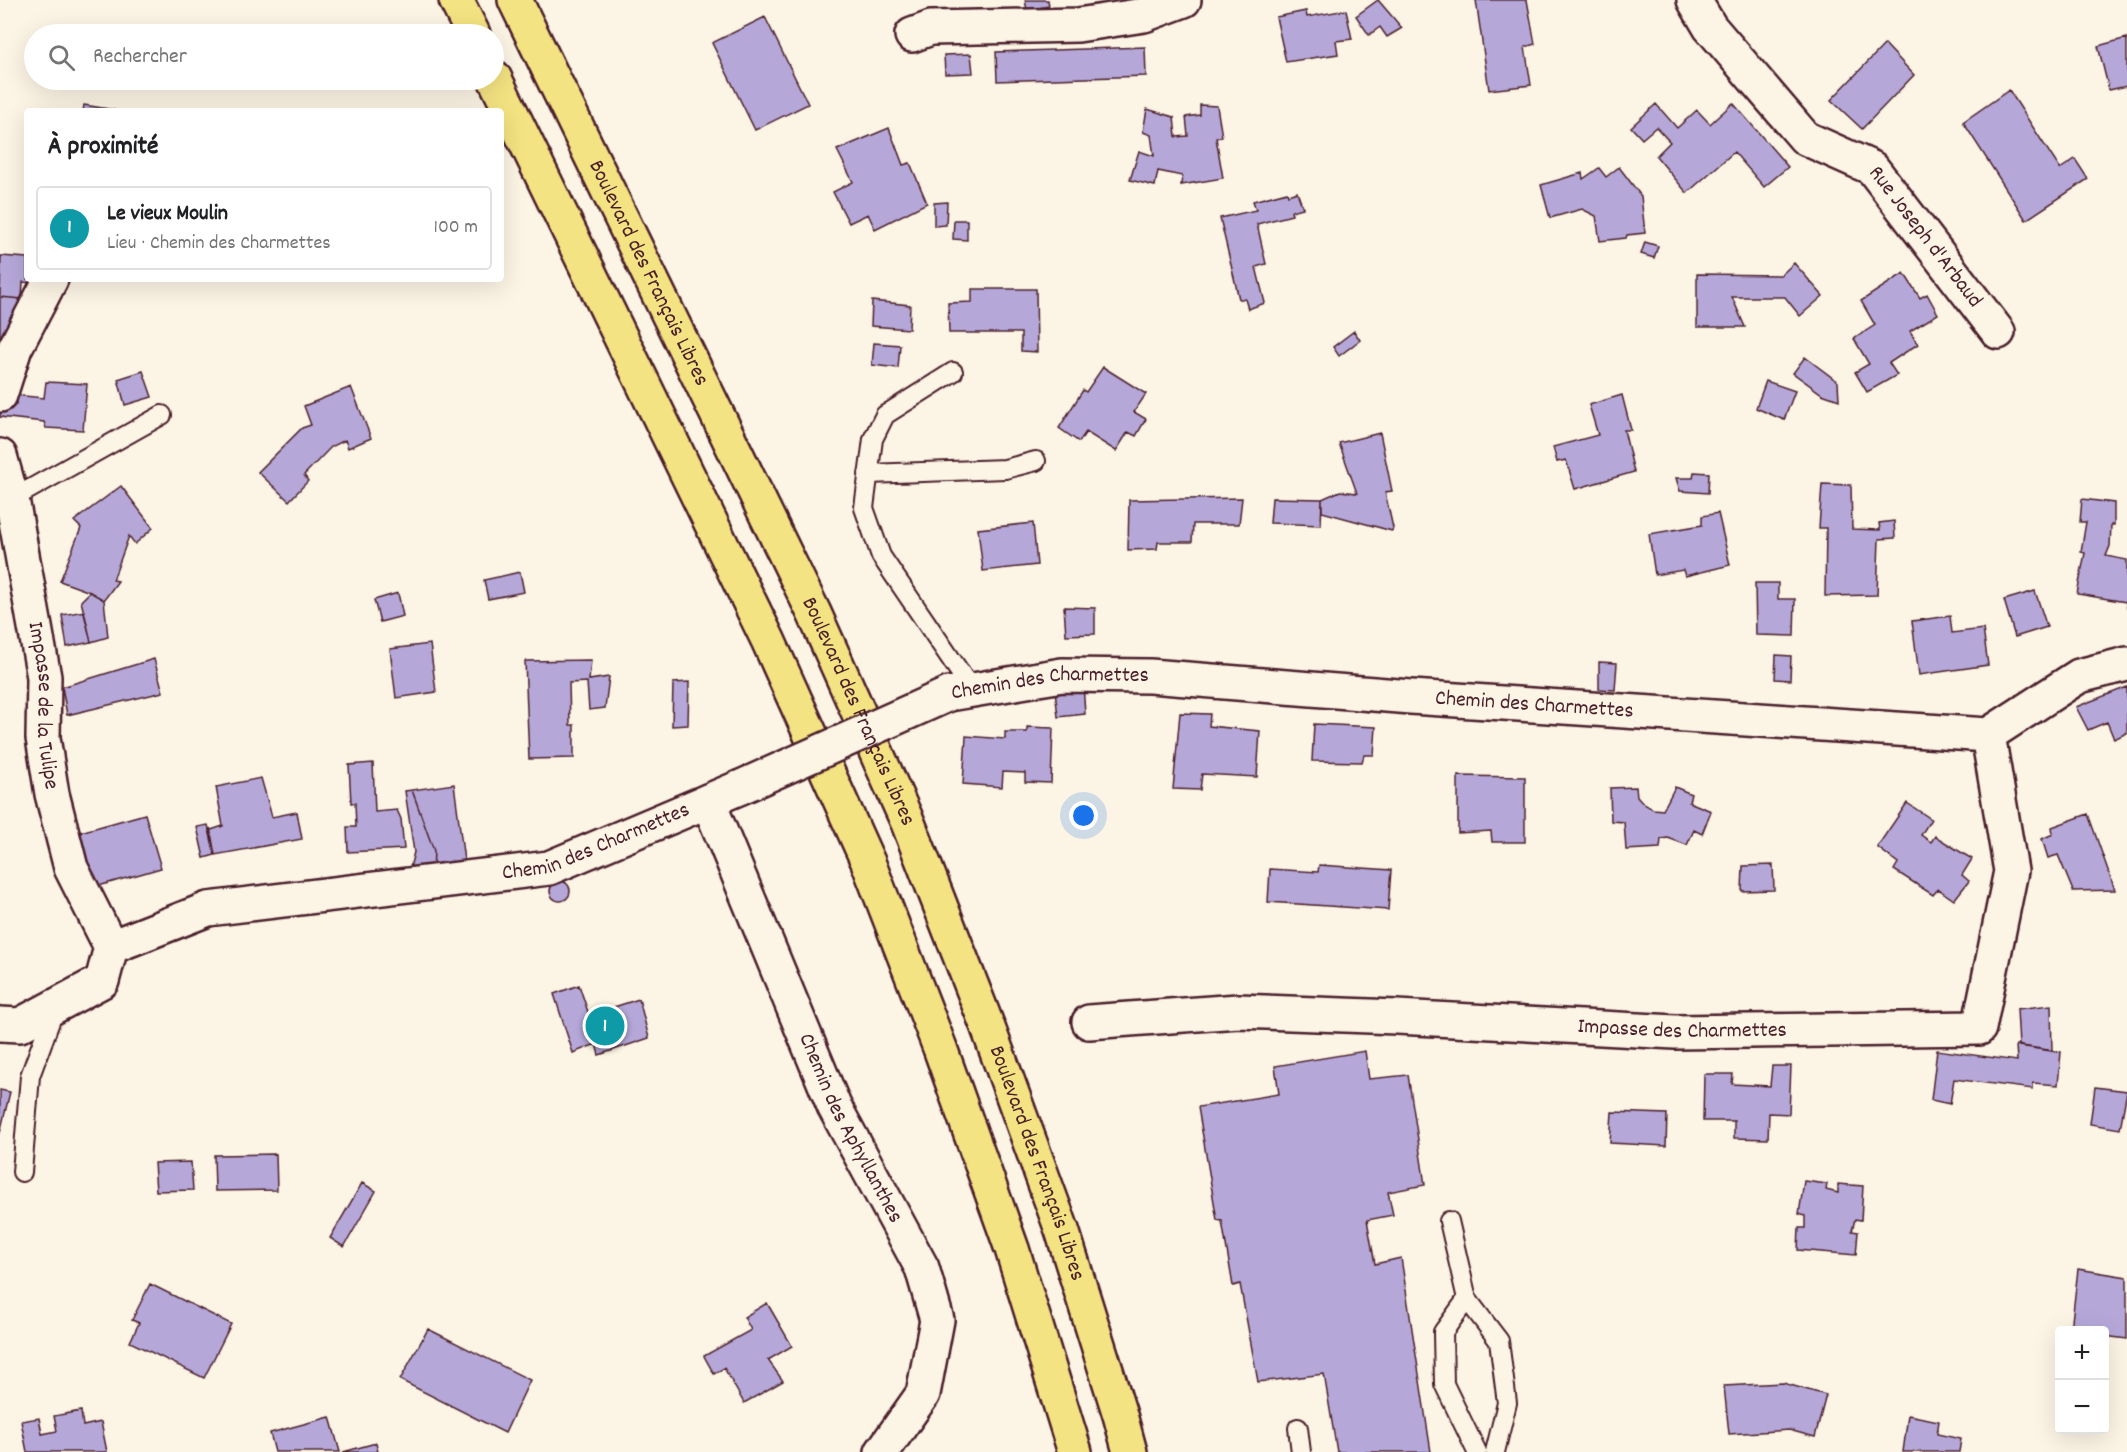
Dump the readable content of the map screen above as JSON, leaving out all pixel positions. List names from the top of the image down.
{
  "streets": {
    "main road": ["Boulevard des Français Libres"],
    "street": [
      "Rue Joseph d'Arbaud",
      "Chemin des Charmettes",
      "Impasse de la Tulipe",
      "Impasse des Charmettes",
      "Chemin des Aphyllanthes"
    ]
  },
  "crossings": [
    ["Chemin des Charmettes", "Impasse de la Tulipe"],
    ["Chemin des Charmettes", "Impasse des Charmettes"],
    ["Chemin des Charmettes", "Chemin des Aphyllanthes"]
  ],
  "page": {
    "search": "Rechercher",
    "heading": "À proximité",
    "list": [
      {
        "mark": "1",
        "name": "Le vieux Moulin",
        "note": "Lieu · Chemin des Charmettes",
        "value": "100 m"
      }
    ],
    "pins": "1",
    "map_buttons": ["+", "−"]
  }
}
